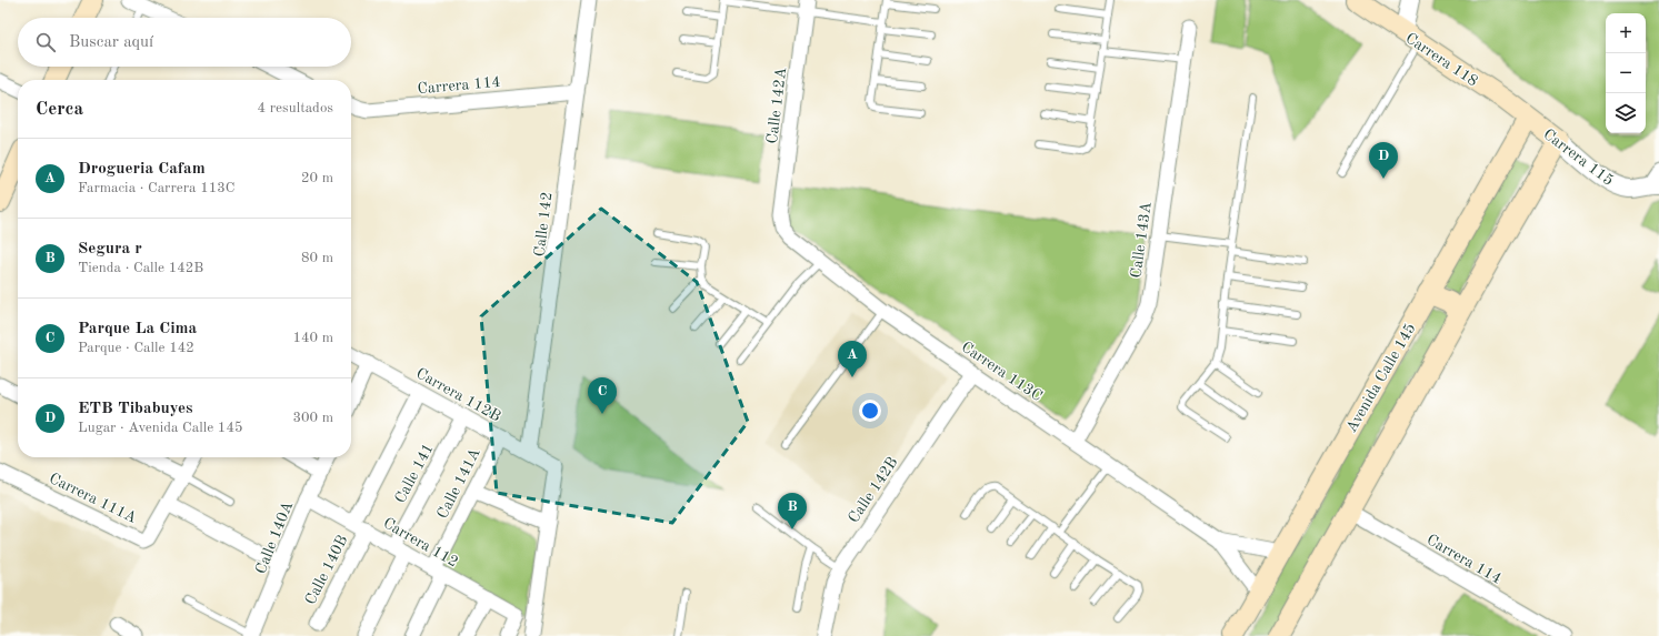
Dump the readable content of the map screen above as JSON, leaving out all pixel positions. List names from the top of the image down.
{
  "streets": {
    "main road": ["Carrera 118", "Carrera 115", "Avenida Calle 145"],
    "street": [
      "Carrera 114",
      "Calle 142A",
      "Calle 142",
      "Calle 143A",
      "Carrera 113C",
      "Carrera 112B",
      "Calle 141",
      "Calle 141A",
      "Calle 142B",
      "Carrera 111A",
      "Calle 140A",
      "Carrera 112",
      "Calle 140B"
    ]
  },
  "crossings": [
    ["Carrera 118", "Carrera 115"],
    ["Carrera 118", "Avenida Calle 145"],
    ["Carrera 114", "Calle 142"],
    ["Calle 142A", "Carrera 113C"],
    ["Carrera 115", "Avenida Calle 145"],
    ["Calle 142", "Carrera 112B"],
    ["Calle 143A", "Carrera 113C"],
    ["Carrera 113C", "Avenida Calle 145"],
    ["Carrera 113C", "Calle 142B"],
    ["Carrera 112B", "Calle 141"],
    ["Carrera 112B", "Calle 141A"],
    ["Carrera 112B", "Calle 140B"],
    ["Calle 141", "Carrera 112"],
    ["Calle 141A", "Carrera 112"],
    ["Calle 140A", "Carrera 112"],
    ["Carrera 112", "Calle 140B"]
  ],
  "page": {
    "map_buttons": ["+", "−"],
    "search": "Buscar aquí",
    "heading": ["Cerca", "4 resultados"],
    "list": [
      {
        "mark": "A",
        "name": "Drogueria Cafam",
        "note": "Farmacia · Carrera 113C",
        "value": "20 m"
      },
      {
        "mark": "B",
        "name": "Segura r",
        "note": "Tienda · Calle 142B",
        "value": "80 m"
      },
      {
        "mark": "C",
        "name": "Parque La Cima",
        "note": "Parque · Calle 142",
        "value": "140 m"
      },
      {
        "mark": "D",
        "name": "ETB Tibabuyes",
        "note": "Lugar · Avenida Calle 145",
        "value": "300 m"
      }
    ],
    "pins": [
      "D",
      "A",
      "C",
      "B"
    ]
  }
}
